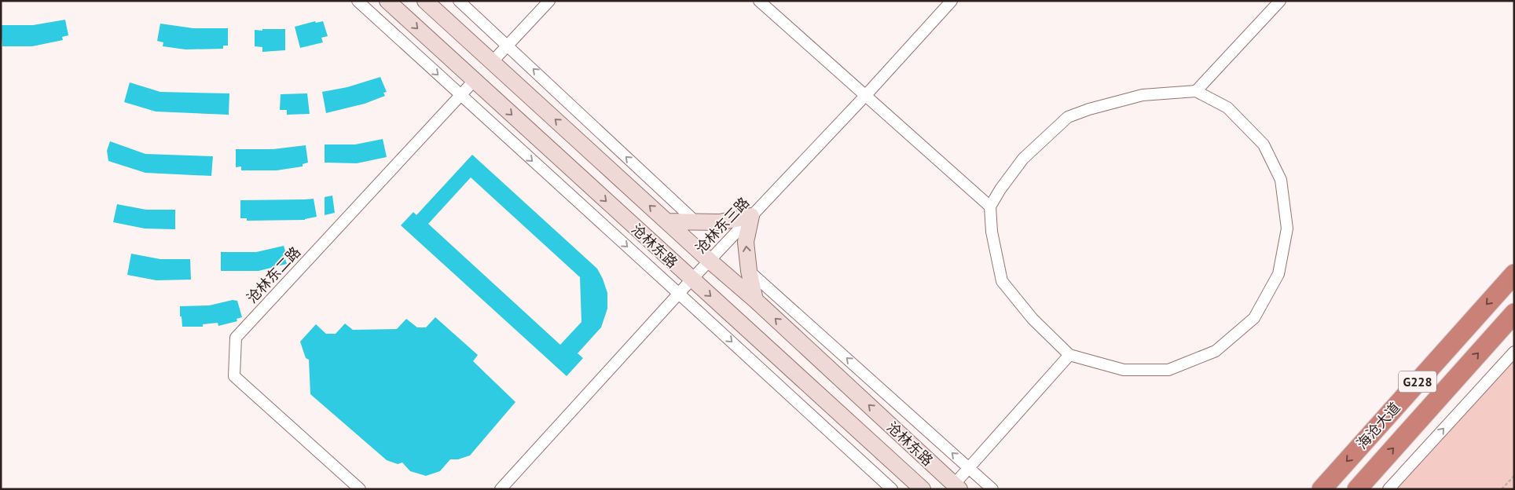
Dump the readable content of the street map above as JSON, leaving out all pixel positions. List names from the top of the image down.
{
  "streets": {
    "highway": ["G228", "海沧大道"],
    "street": ["沧林东三路", "沧林东路", "沧林东二路"]
  },
  "crossings": [
    ["沧林东三路", "沧林东路"],
    ["沧林东路", "沧林东二路"]
  ]
}
